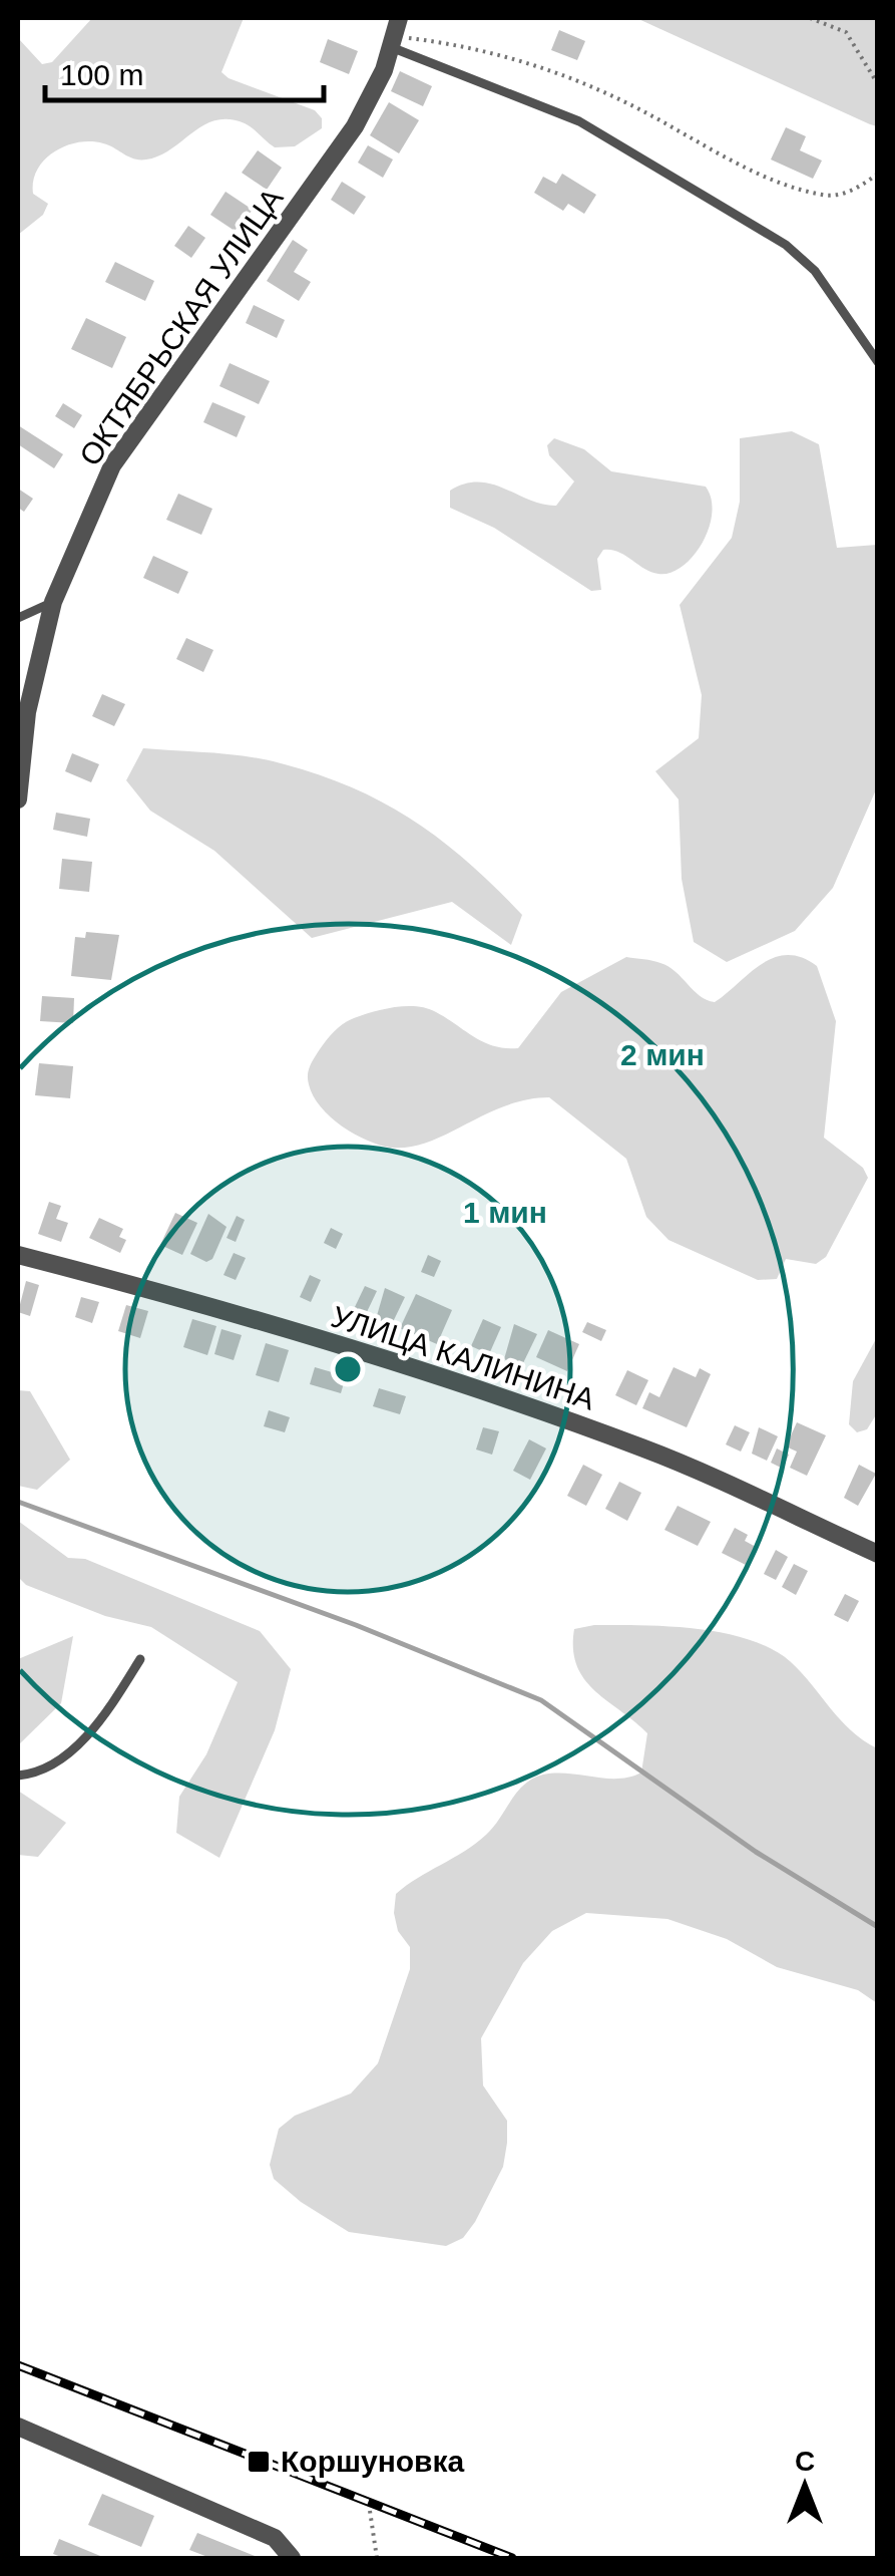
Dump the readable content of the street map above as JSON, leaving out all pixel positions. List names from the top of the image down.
{
  "streets": {
    "street": ["ОКТЯБРЬСКАЯ УЛИЦА", "УЛИЦА КАЛИНИНА"]
  },
  "places": {
    "transit": ["Коршуновка"]
  },
  "scale_bar": "100 m",
  "north": "top",
  "rings": ["2 мин", "1 мин"]
}
